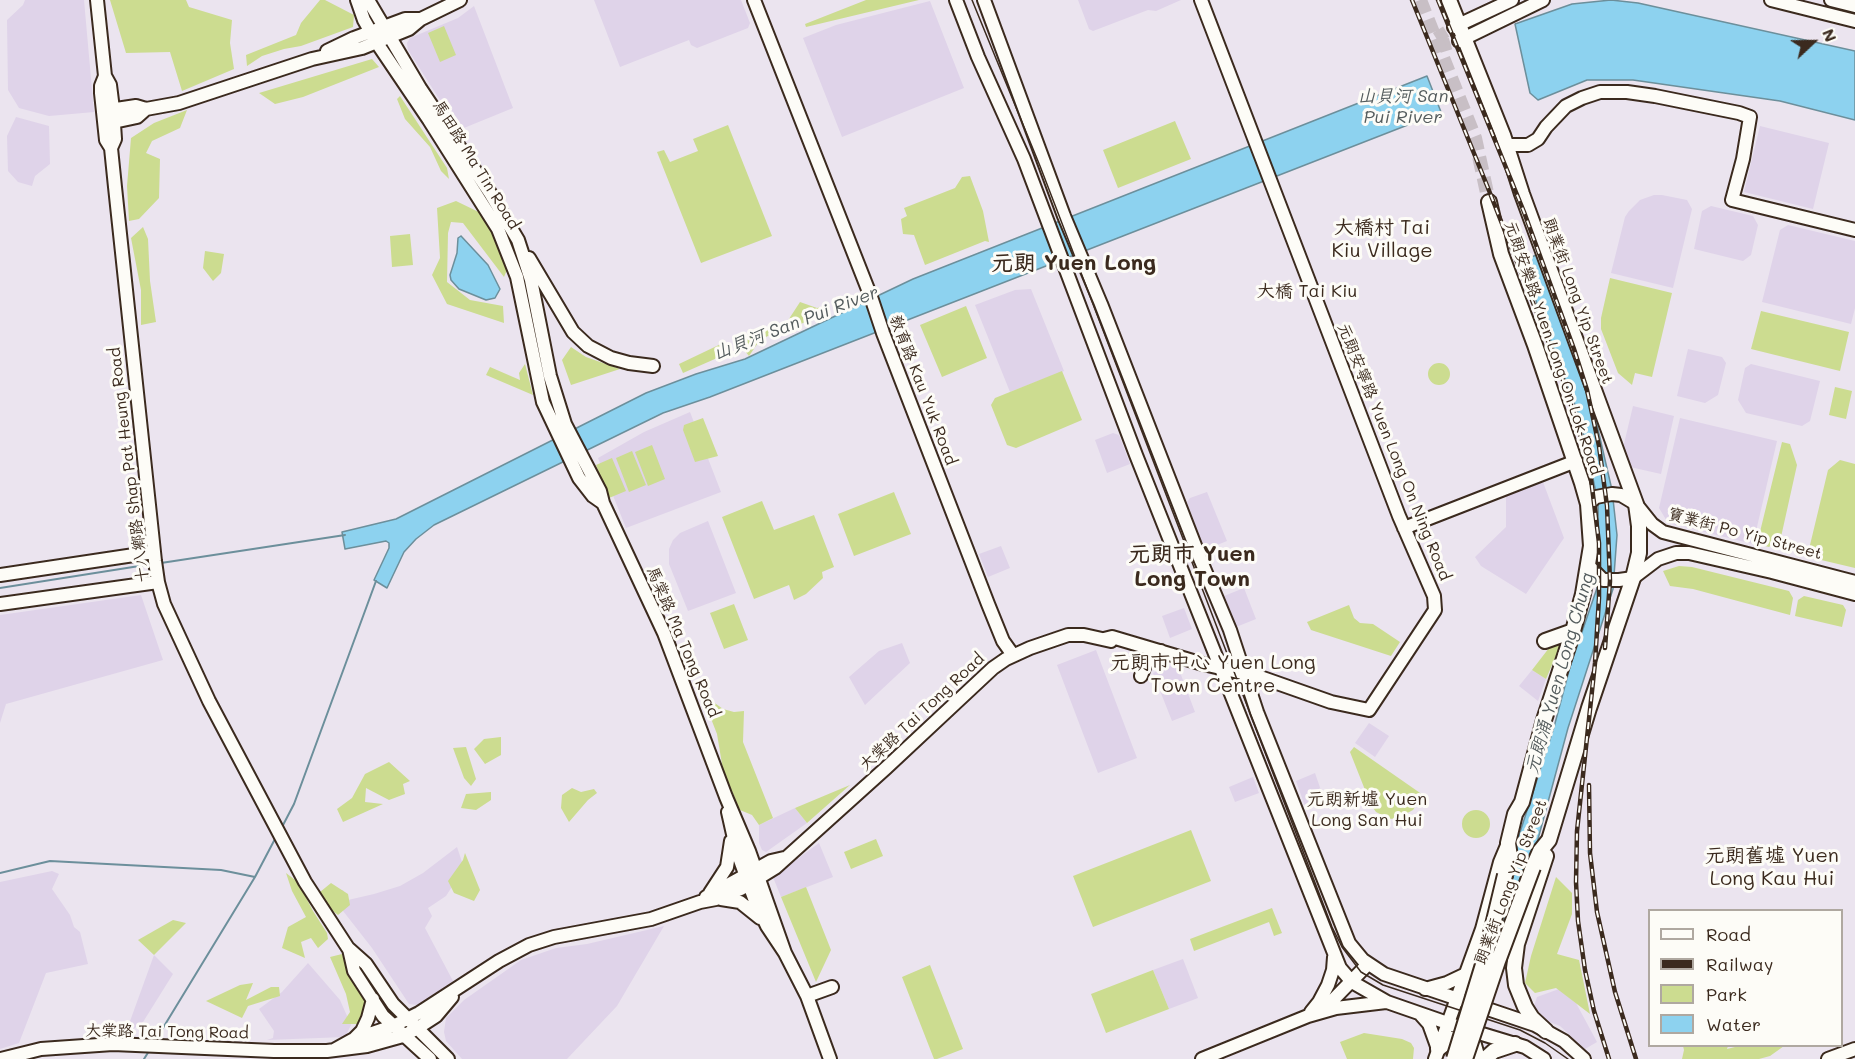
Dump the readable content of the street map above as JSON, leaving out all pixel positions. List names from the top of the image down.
{
  "streets": {
    "main road": ["朗業街 Long Yip Street", "元朗安樂路 Yuen Long On Lok Road"],
    "street": [
      "馬田路 Ma Tin Road",
      "教育路 Kau Yuk Road",
      "元朗安寧路 Yuen Long On Ning Road",
      "十八鄉路 Shap Pat Heung Road",
      "寶業街 Po Yip Street",
      "馬棠路 Ma Tong Road",
      "大棠路 Tai Tong Road"
    ]
  },
  "crossings": [
    ["馬田路 Ma Tin Road", "馬棠路 Ma Tong Road"],
    ["朗業街 Long Yip Street", "元朗安樂路 Yuen Long On Lok Road"],
    ["朗業街 Long Yip Street", "寶業街 Po Yip Street"],
    ["元朗安樂路 Yuen Long On Lok Road", "寶業街 Po Yip Street"],
    ["教育路 Kau Yuk Road", "大棠路 Tai Tong Road"],
    ["元朗安寧路 Yuen Long On Ning Road", "大棠路 Tai Tong Road"],
    ["十八鄉路 Shap Pat Heung Road", "大棠路 Tai Tong Road"],
    ["馬棠路 Ma Tong Road", "大棠路 Tai Tong Road"]
  ],
  "districts": [
    "大橋村 Tai Kiu Village",
    "元朗 Yuen Long",
    "大橋 Tai Kiu",
    "元朗市 Yuen Long Town",
    "元朗市中心 Yuen Long Town Centre",
    "元朗新墟 Yuen Long San Hui",
    "元朗舊墟 Yuen Long Kau Hui"
  ],
  "water": ["山貝河 San Pui River", "元朗涌 Yuen Long Chung"],
  "legend": [
    "Road",
    "Railway",
    "Park",
    "Water"
  ],
  "north": "right"
}
